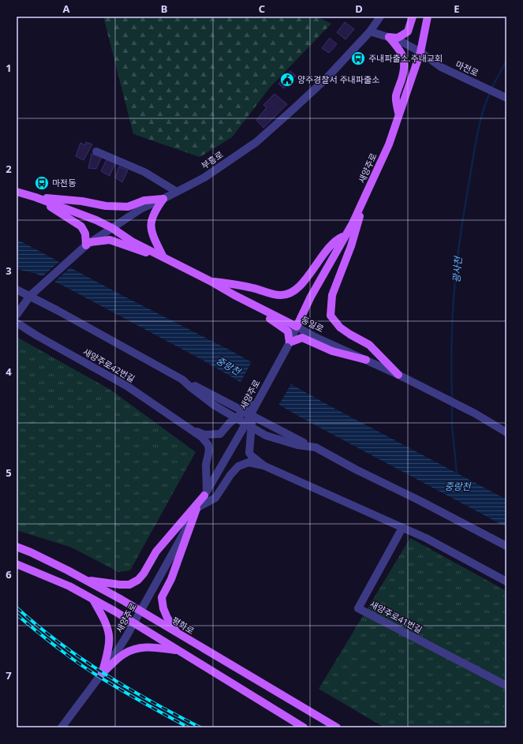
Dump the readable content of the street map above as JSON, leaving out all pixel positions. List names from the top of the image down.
{
  "streets": {
    "main road": ["새양주로", "동일로", "평화로"],
    "street": [
      "마전로",
      "부흥로",
      "새양주로42번길",
      "새양주로41번길"
    ]
  },
  "crossings": [
    ["마전로", "부흥로"],
    ["마전로", "새양주로"],
    ["부흥로", "동일로"],
    ["새양주로", "동일로"],
    ["새양주로", "새양주로42번길"],
    ["새양주로", "평화로"]
  ],
  "water": ["광사천", "중랑천"],
  "places": {
    "bus stop": ["주내파출소.주내교회", "마전동"],
    "public building": ["양주경찰서 주내파출소"]
  },
  "grid": {
    "columns": [
      "A",
      "B",
      "C",
      "D",
      "E"
    ],
    "rows": [
      "1",
      "2",
      "3",
      "4",
      "5",
      "6",
      "7"
    ]
  }
}
